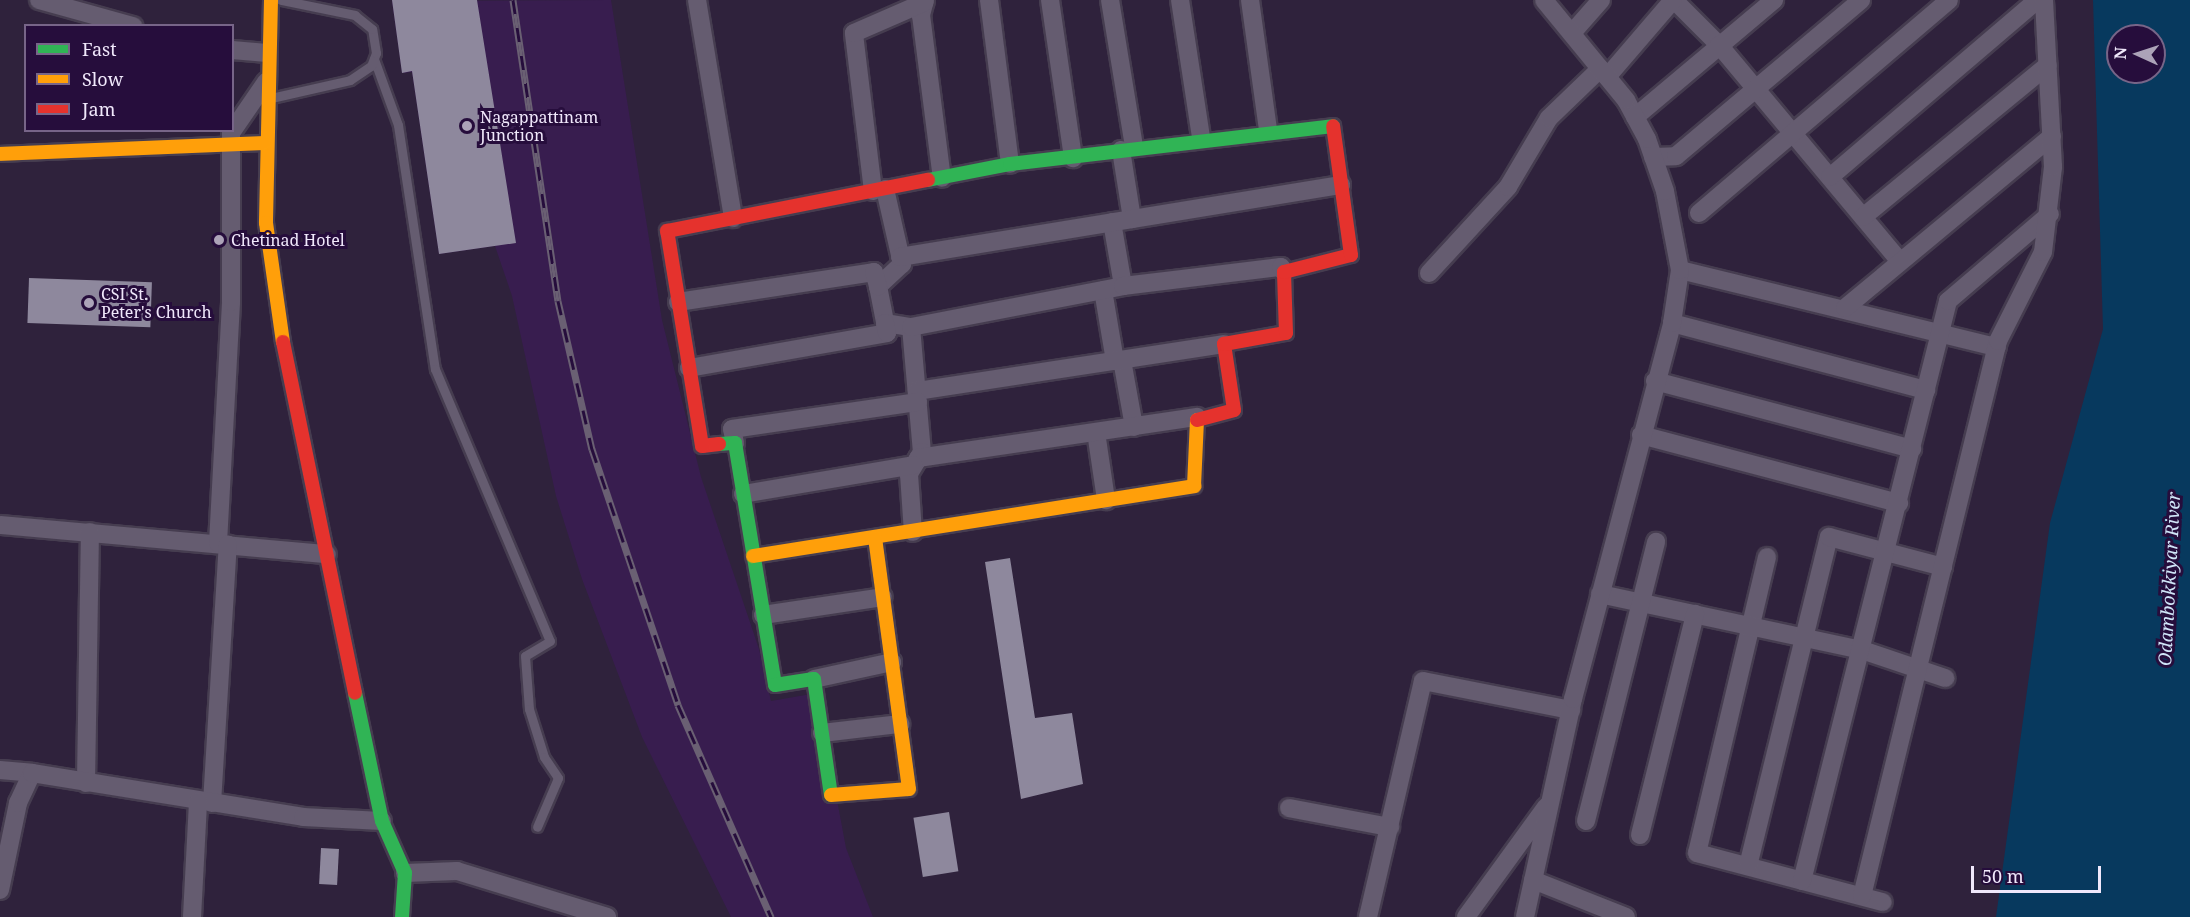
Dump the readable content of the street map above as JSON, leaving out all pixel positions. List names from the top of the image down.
{
  "water": ["Odambokkiyar River"],
  "places": ["Nagappattinam Junction", "Chetinad Hotel", "CSI St. Peter's Church"],
  "legend": ["Fast", "Slow", "Jam"],
  "scale_bar": "50 m",
  "north": "left"
}
